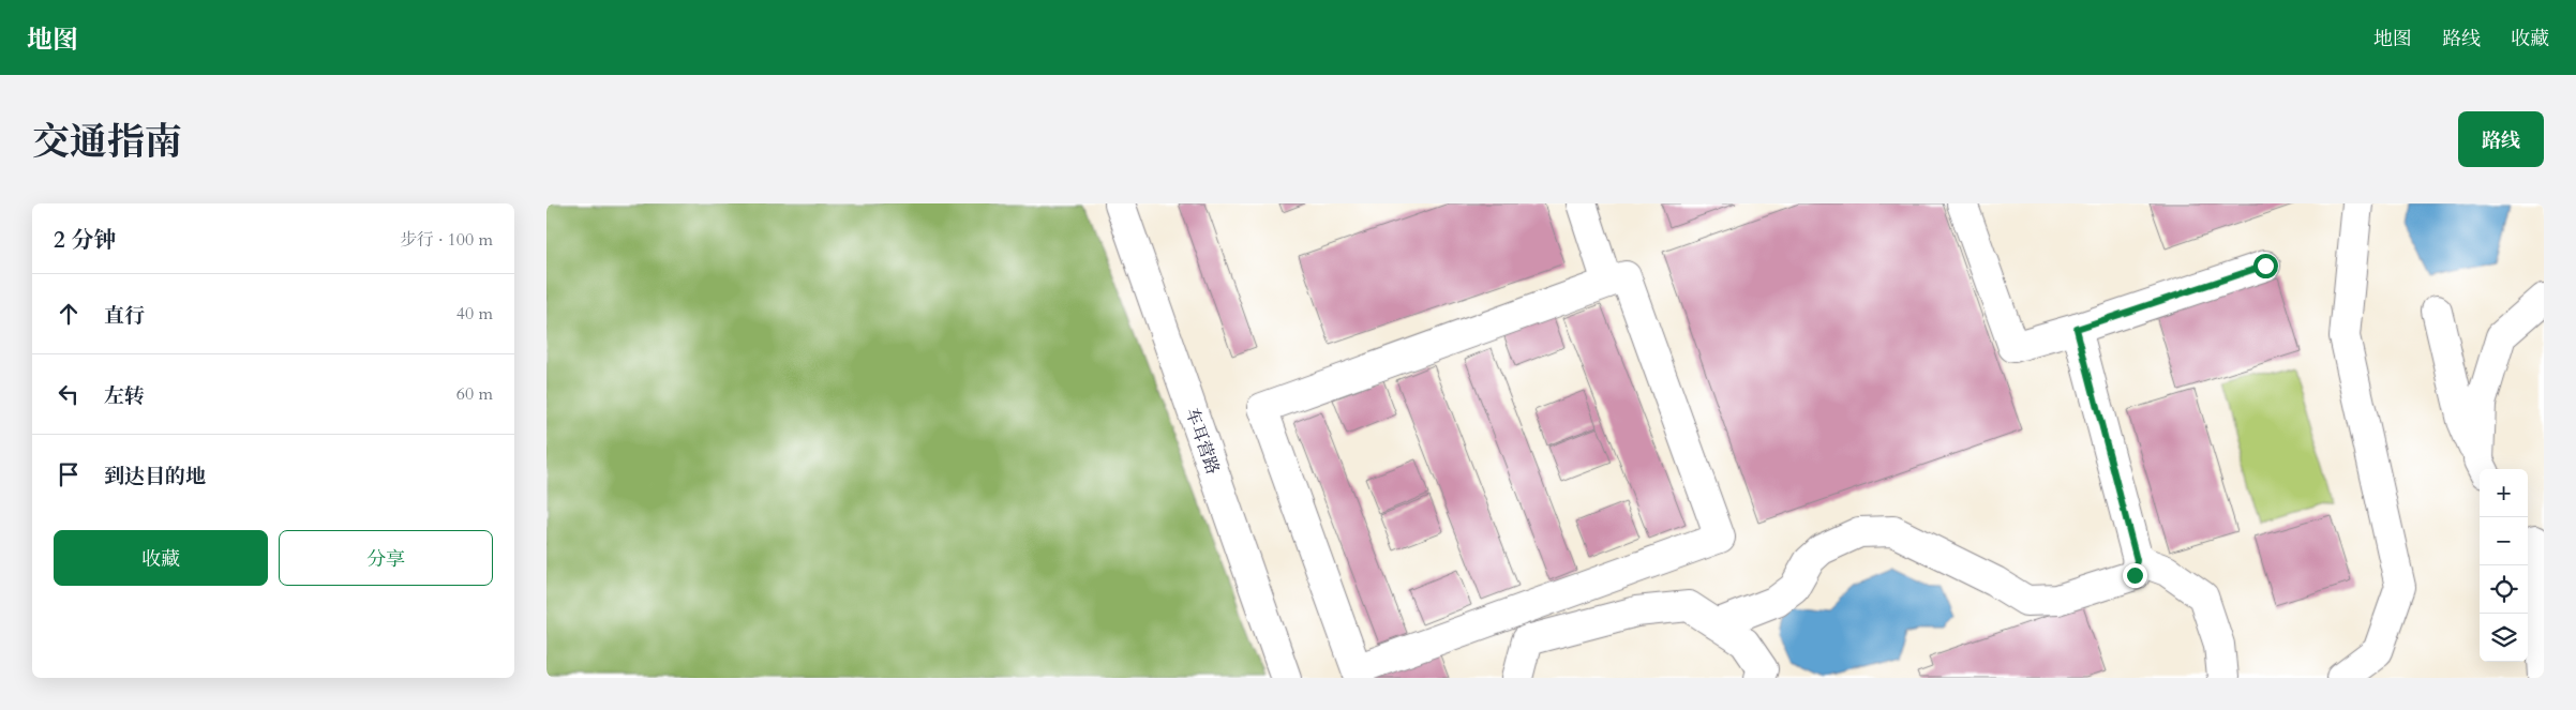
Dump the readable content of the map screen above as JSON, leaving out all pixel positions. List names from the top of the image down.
{
  "streets": {
    "street": ["车耳营路"]
  },
  "page": {
    "header": "地图",
    "nav": ["地图", "路线", "收藏"],
    "title": "交通指南",
    "buttons": [
      "路线",
      ["收藏", "分享"]
    ],
    "heading": ["2 分钟", "步行 · 100 m"],
    "list": [
      ["直行", "40 m"],
      ["左转", "60 m"],
      "到达目的地"
    ],
    "map_buttons": ["+", "−"]
  }
}
